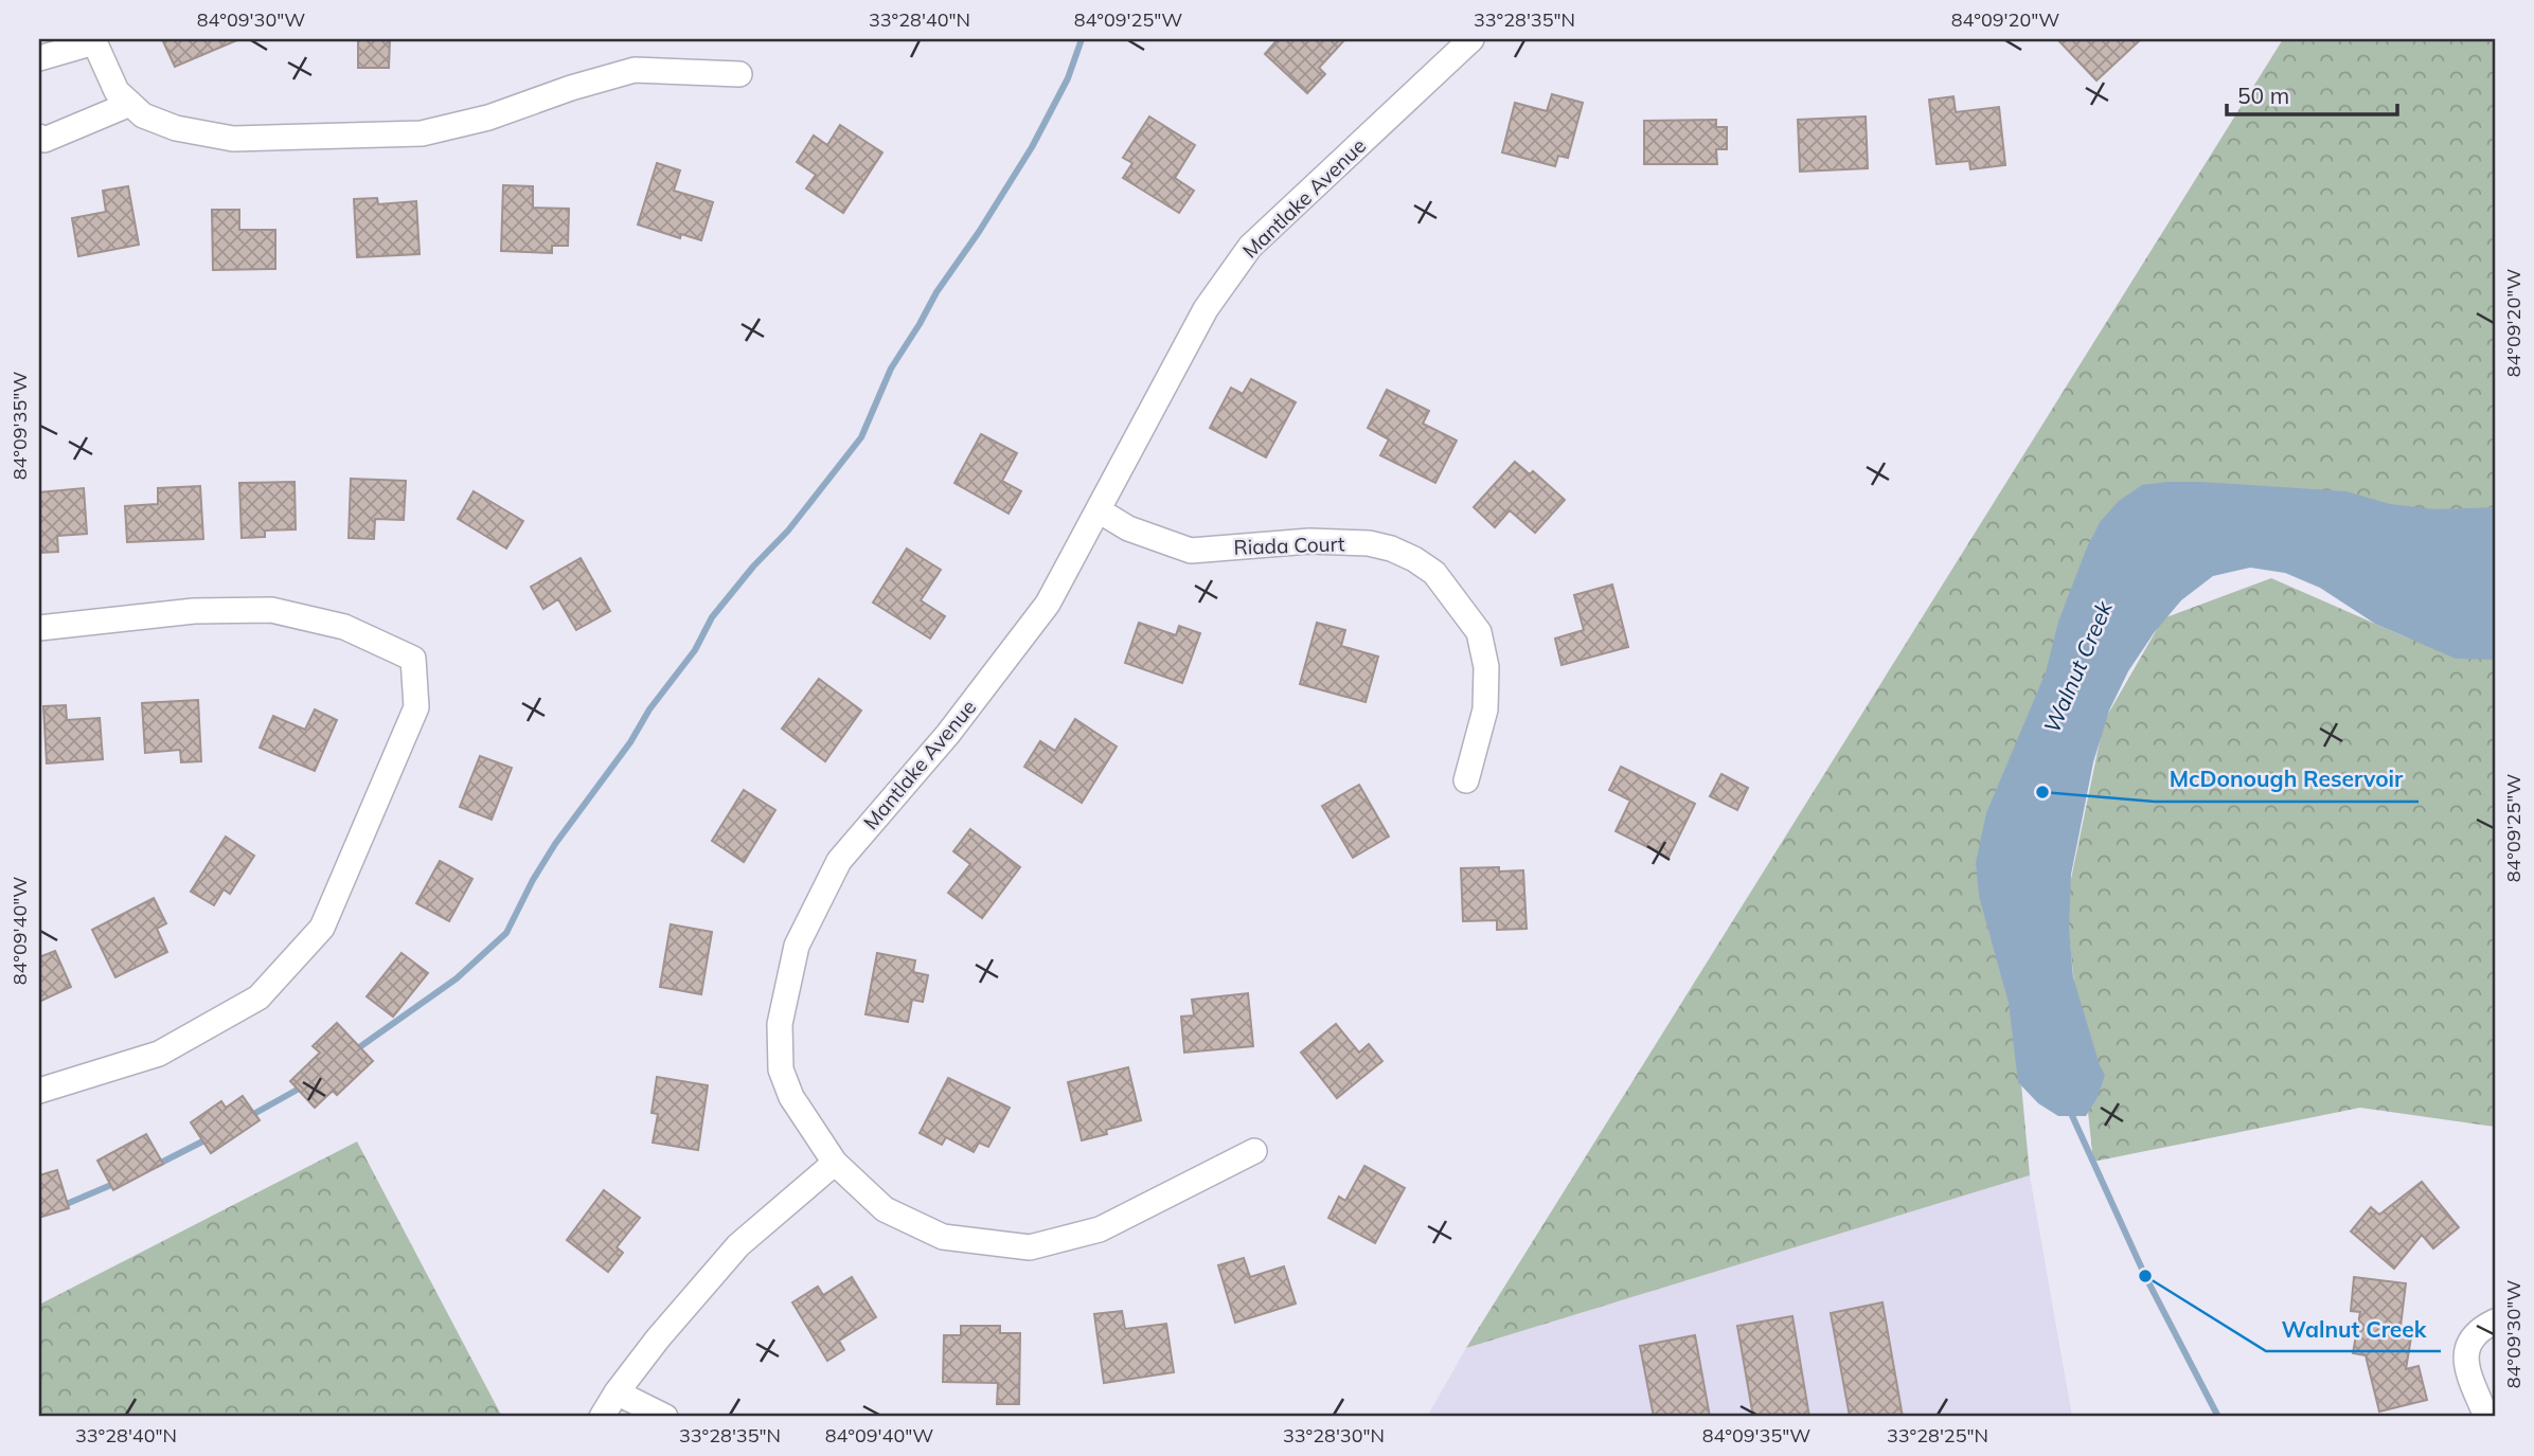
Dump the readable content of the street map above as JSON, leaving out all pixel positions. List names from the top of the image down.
{
  "streets": {
    "street": ["Mantlake Avenue", "Riada Court"]
  },
  "crossings": [
    ["Mantlake Avenue", "Riada Court"]
  ],
  "water": ["Walnut Creek"],
  "places": ["McDonough Reservoir", "Walnut Creek"],
  "scale_bar": "50 m",
  "coordinates": [
    "84°09'30\"W",
    "33°28'40\"N",
    "84°09'25\"W",
    "33°28'35\"N",
    "84°09'20\"W",
    "84°09'35\"W",
    "84°09'40\"W",
    "33°28'30\"N",
    "33°28'25\"N"
  ]
}
